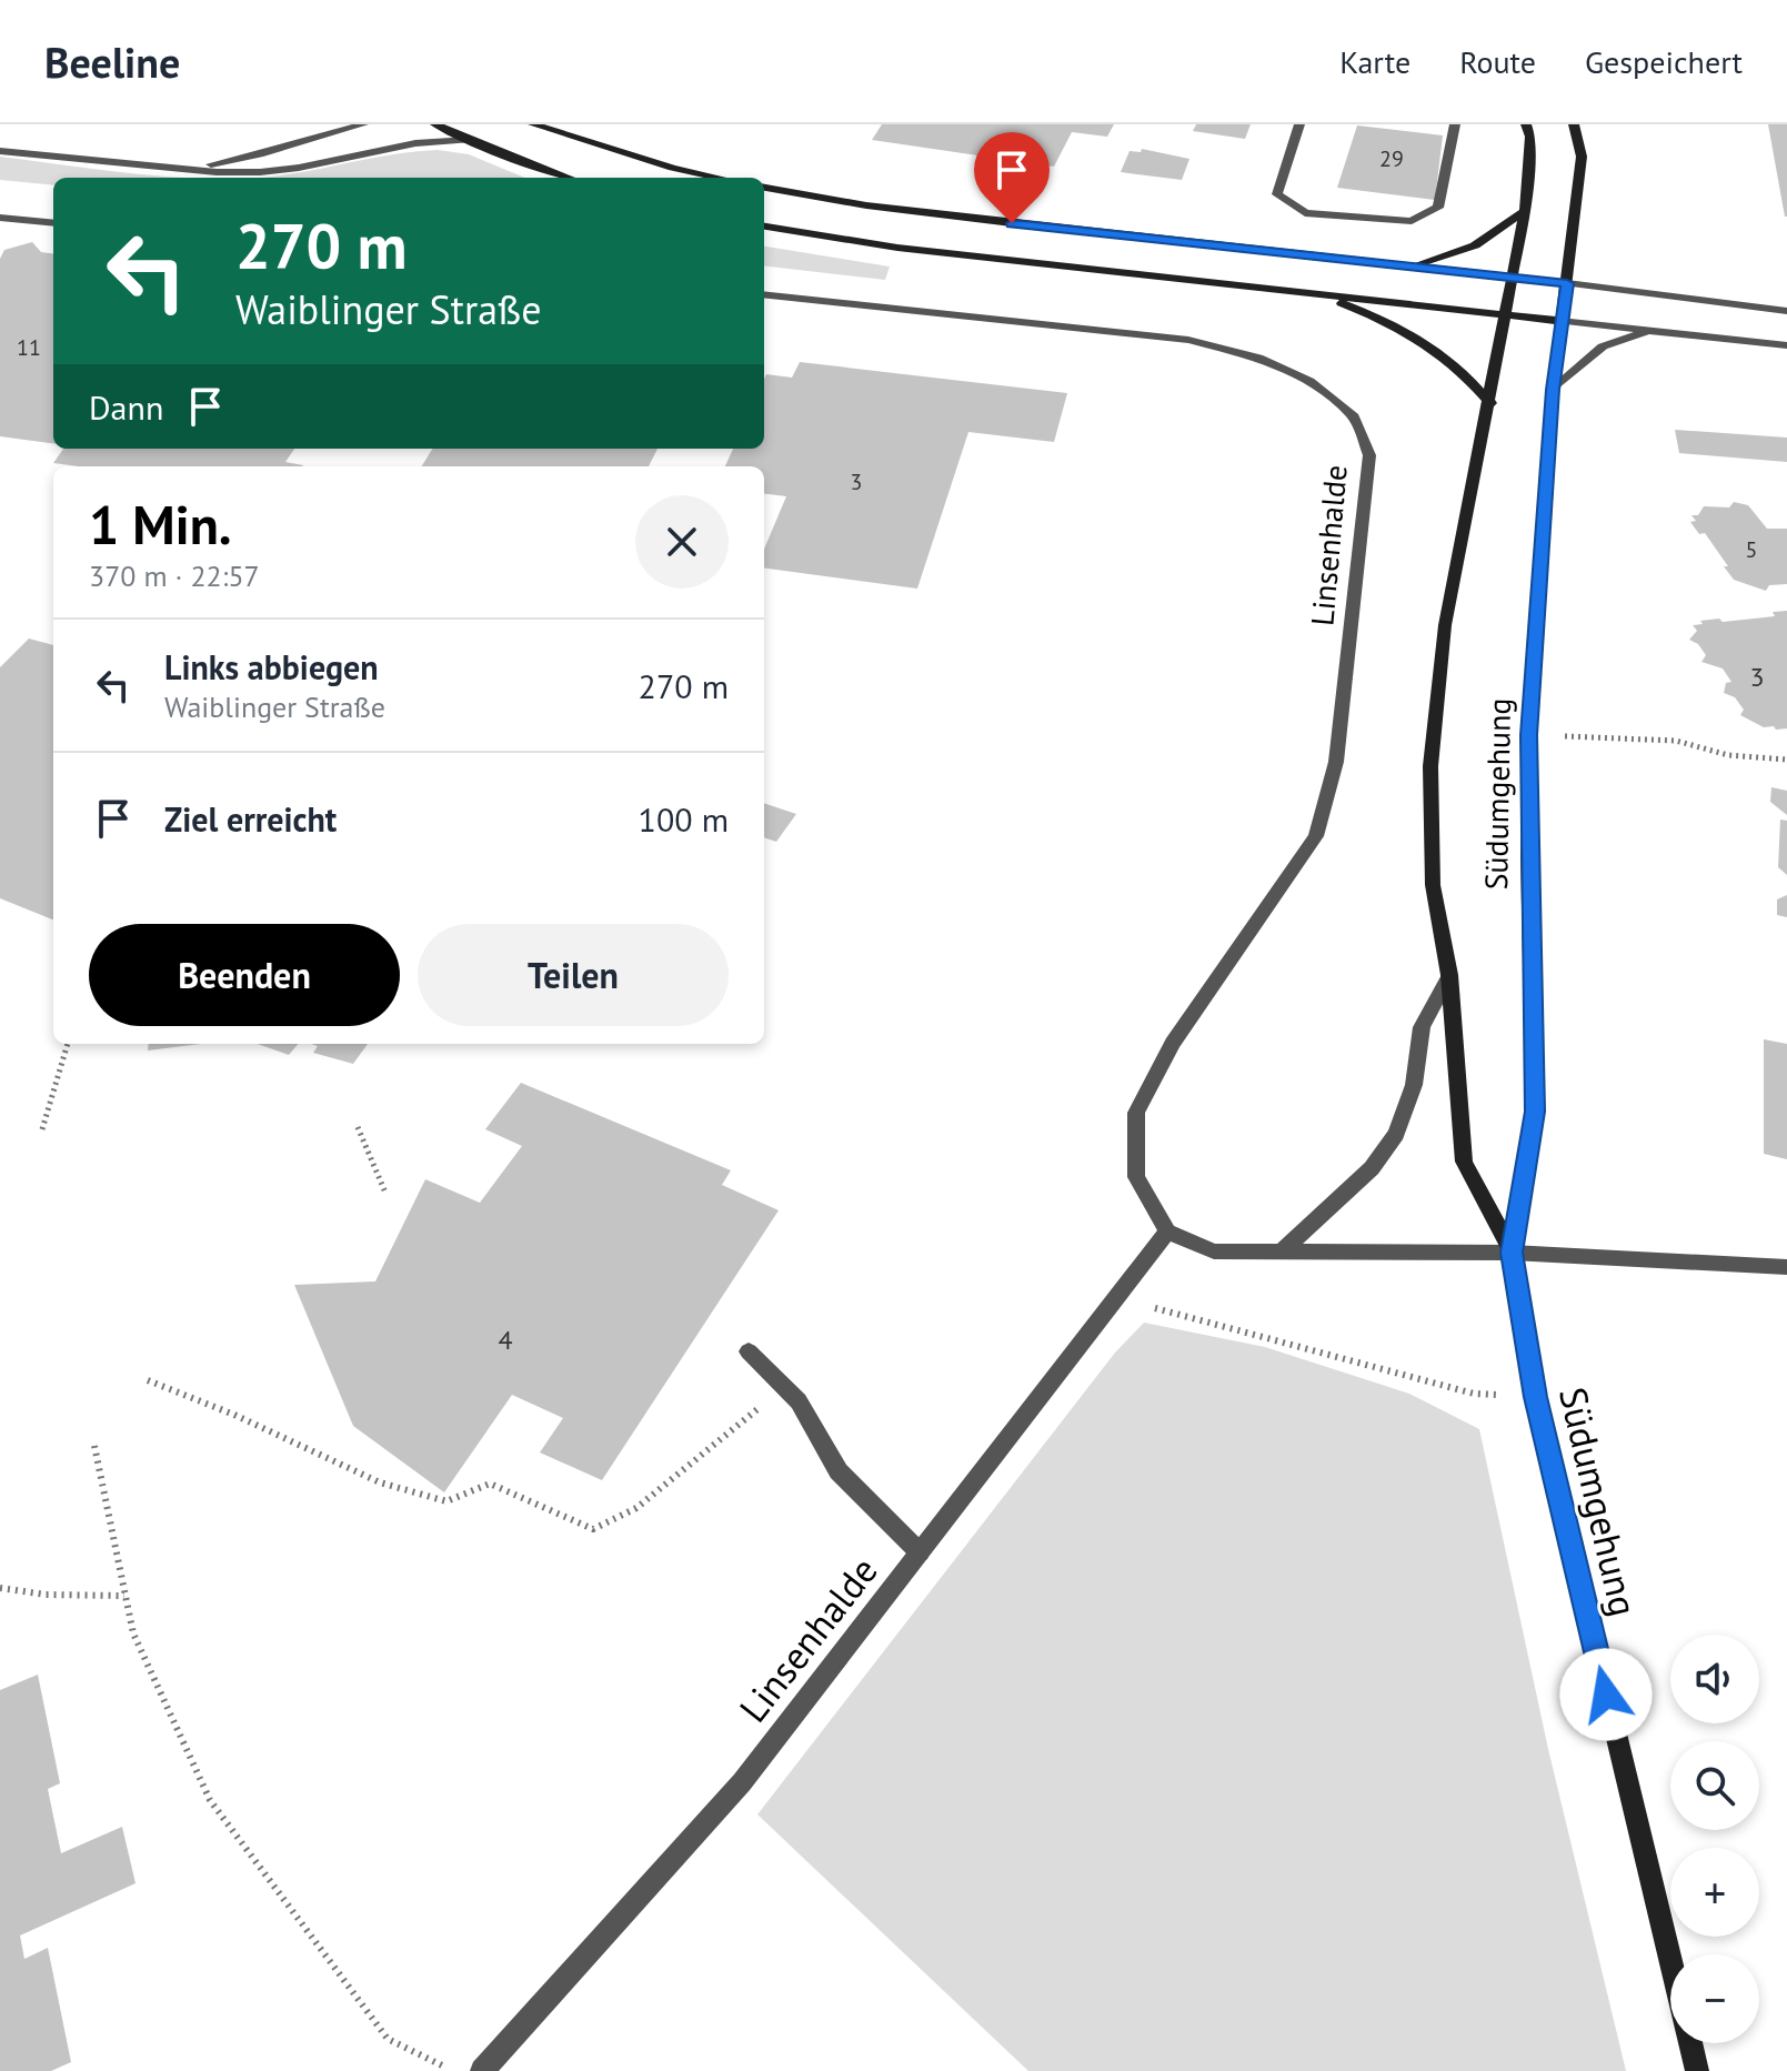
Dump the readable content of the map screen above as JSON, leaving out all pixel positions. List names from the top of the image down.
{
  "streets": {
    "main road": ["Südumgehung"],
    "street": ["Linsenhalde"]
  },
  "house_numbers": [
    "29",
    "11",
    "3",
    "5",
    "3",
    "4"
  ],
  "page": {
    "header": "Beeline",
    "nav": ["Karte", "Route", "Gespeichert"],
    "turn": ["270 m", "Waiblinger Straße"],
    "then": "Dann",
    "heading": ["1 Min.", "370 m · 22:57"],
    "list": [
      {
        "name": "Links abbiegen",
        "note": "Waiblinger Straße",
        "value": "270 m"
      },
      {
        "name": "Ziel erreicht",
        "value": "100 m"
      }
    ],
    "buttons": ["Beenden", "Teilen"],
    "map_buttons": ["+", "−"]
  }
}
